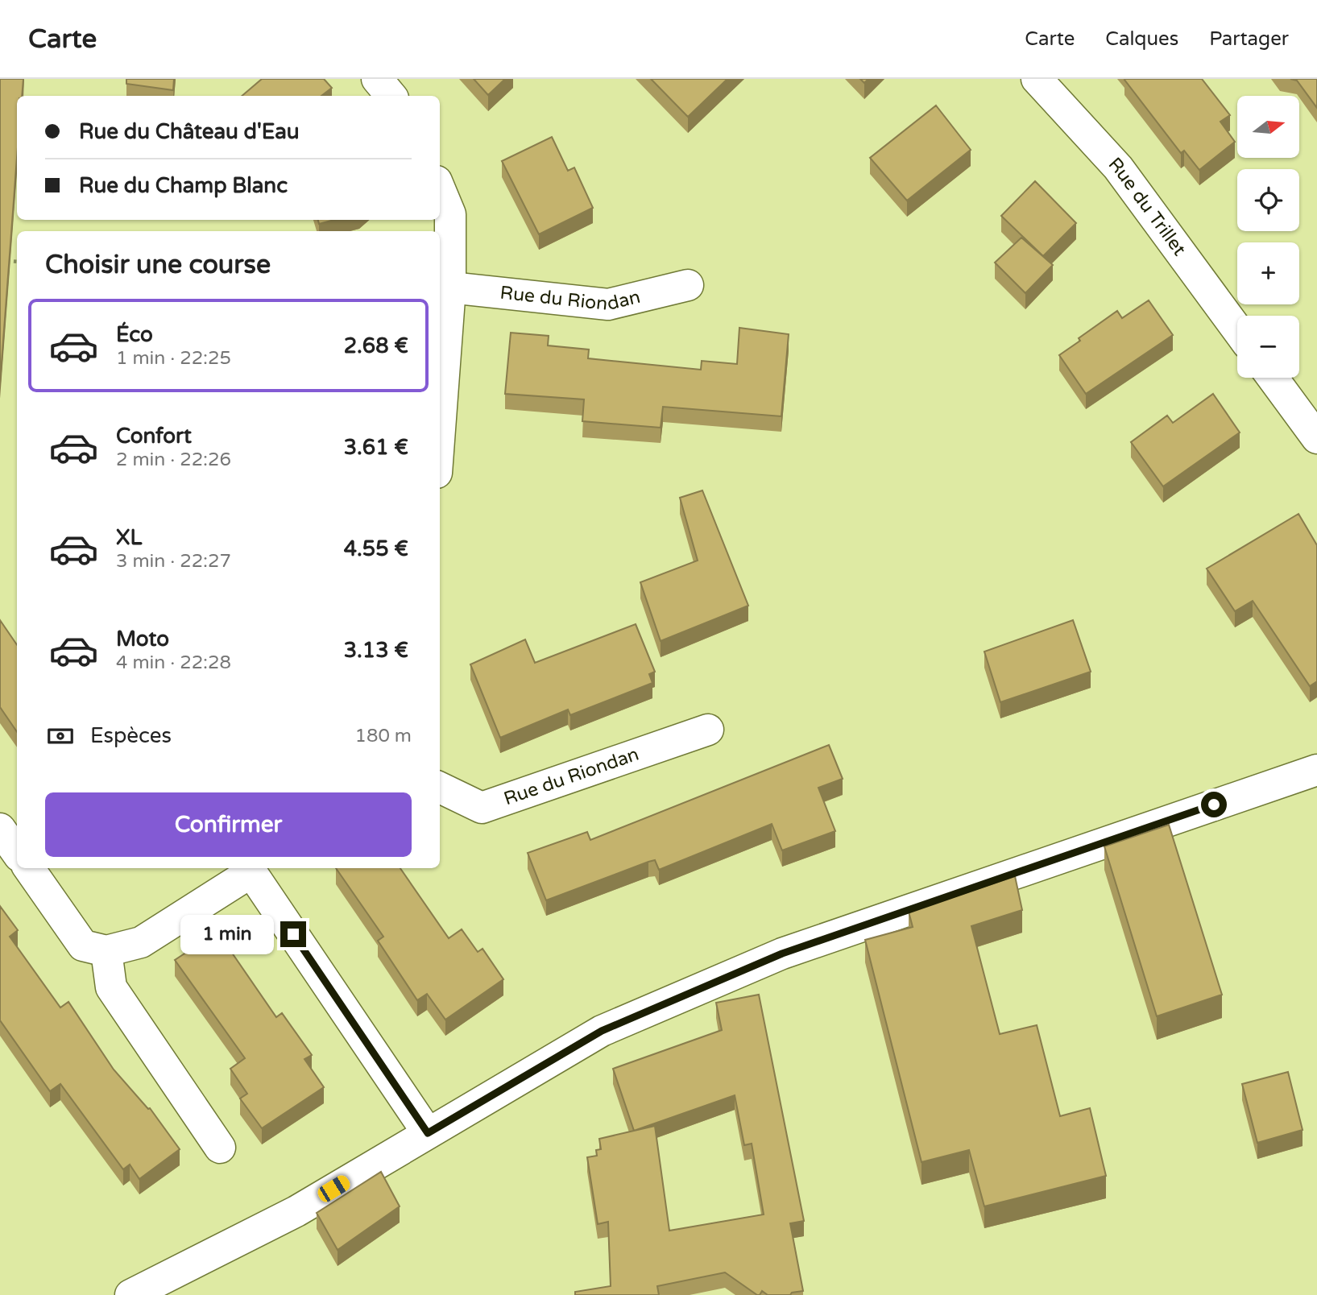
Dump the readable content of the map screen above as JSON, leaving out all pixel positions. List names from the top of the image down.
{
  "streets": {
    "street": ["Rue du Trillet", "Rue du Riondan"]
  },
  "north": "right",
  "page": {
    "header": "Carte",
    "nav": ["Carte", "Calques", "Partager"],
    "map_buttons": ["+", "−"],
    "banner": ["Rue du Château d'Eau", "Rue du Champ Blanc"],
    "heading": "Choisir une course",
    "list": [
      {
        "name": "Éco",
        "note": "1 min · 22:25",
        "value": "2.68 €"
      },
      {
        "name": "Confort",
        "note": "2 min · 22:26",
        "value": "3.61 €"
      },
      {
        "name": "XL",
        "note": "3 min · 22:27",
        "value": "4.55 €"
      },
      {
        "name": "Moto",
        "note": "4 min · 22:28",
        "value": "3.13 €"
      }
    ],
    "pay": ["Espèces", "180 m"],
    "buttons": "Confirmer",
    "bubble": "1 min"
  }
}
